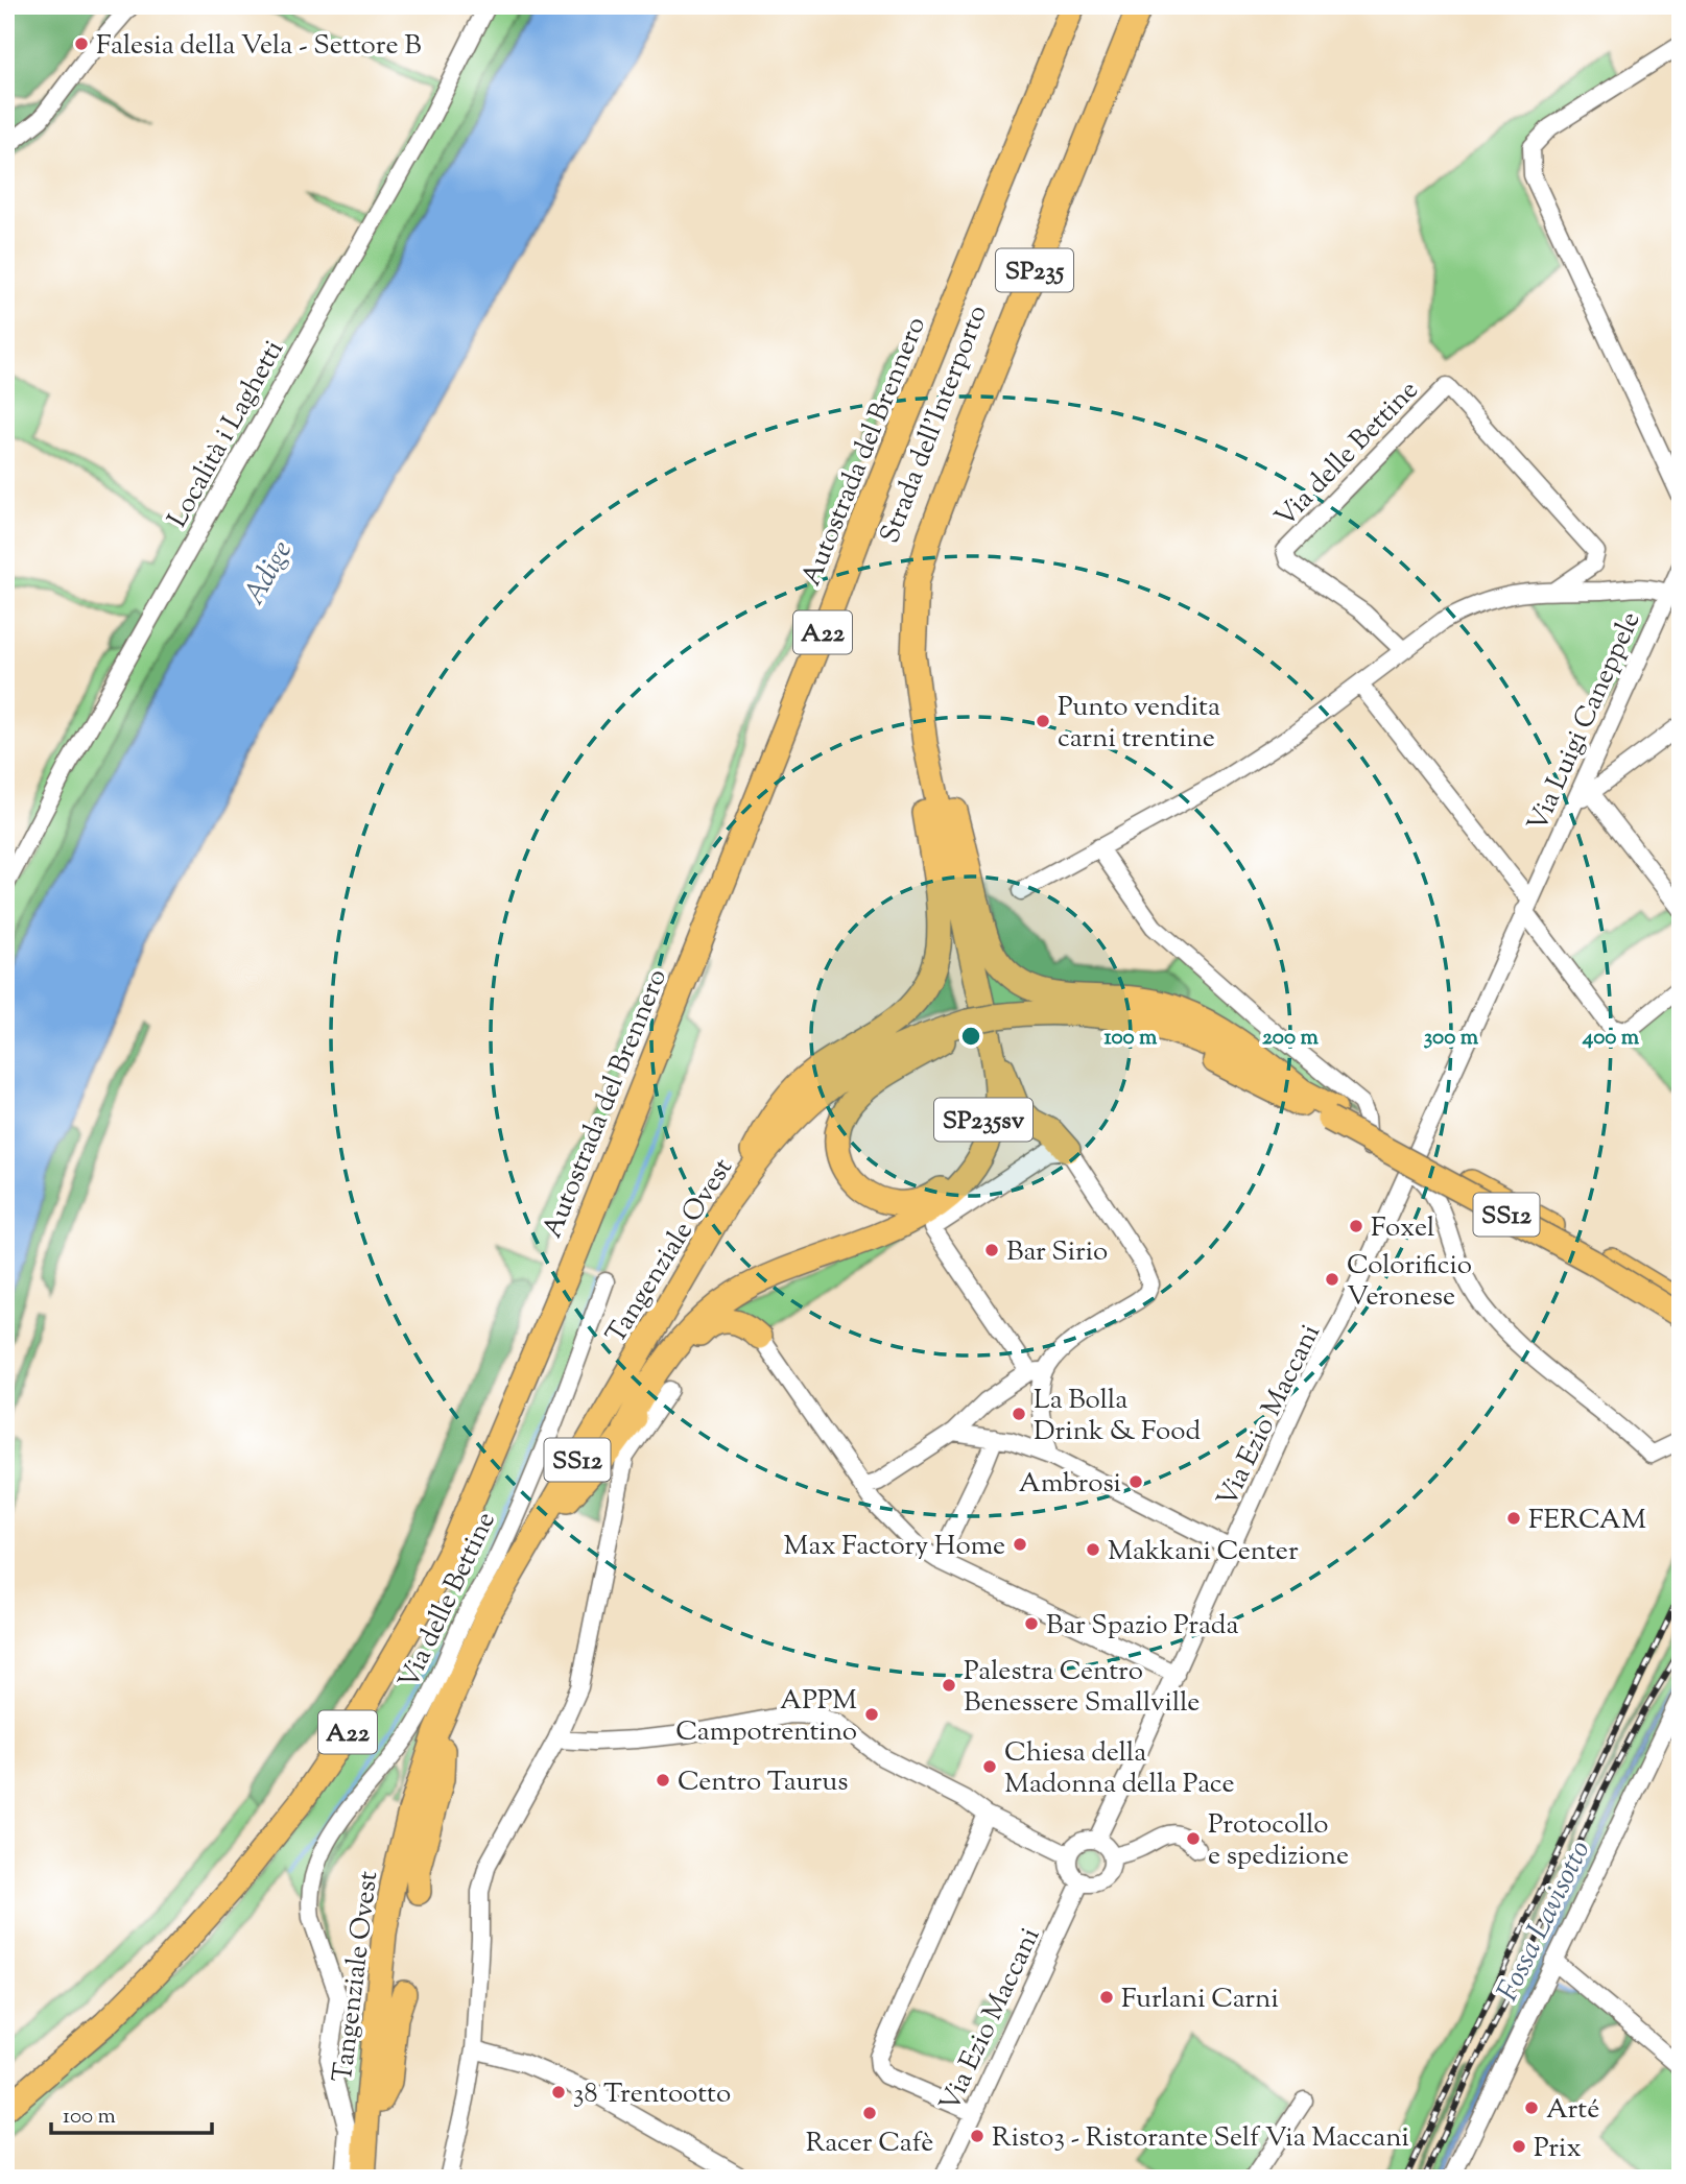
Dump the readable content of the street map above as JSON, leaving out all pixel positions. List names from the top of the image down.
{
  "streets": {
    "highway": [
      "SP235",
      "Strada dell'Interporto",
      "Autostrada del Brennero",
      "A22",
      "SP235sv",
      "SS12",
      "Tangenziale Ovest"
    ],
    "street": [
      "Località i Laghetti",
      "Via delle Bettine",
      "Via Luigi Caneppele",
      "Via Ezio Maccani"
    ]
  },
  "crossings": [
    ["Strada dell'Interporto", "SP235sv"],
    ["Via delle Bettine", "Via Luigi Caneppele"],
    ["Via Luigi Caneppele", "Via Ezio Maccani"],
    ["SP235sv", "Tangenziale Ovest"]
  ],
  "water": ["Adige", "Fossa Lavisotto"],
  "places": [
    "Falesia della Vela - Settore B",
    "Punto vendita carni trentine",
    "Foxel",
    "Bar Sirio",
    "Colorificio Veronese",
    "La Bolla Drink & Food",
    "Ambrosi",
    "FERCAM",
    "Max Factory Home",
    "Makkani Center",
    "Bar Spazio Prada",
    "Palestra Centro Benessere Smallville",
    "APPM Campotrentino",
    "Chiesa della Madonna della Pace",
    "Centro Taurus",
    "Protocollo e spedizione",
    "Furlani Carni",
    "38 Trentootto",
    "Arté",
    "Racer Cafè",
    "Risto3 - Ristorante Self Via Maccani",
    "Prix"
  ],
  "scale_bar": "100 m",
  "rings": [
    "100 m",
    "200 m",
    "300 m",
    "400 m"
  ]
}
